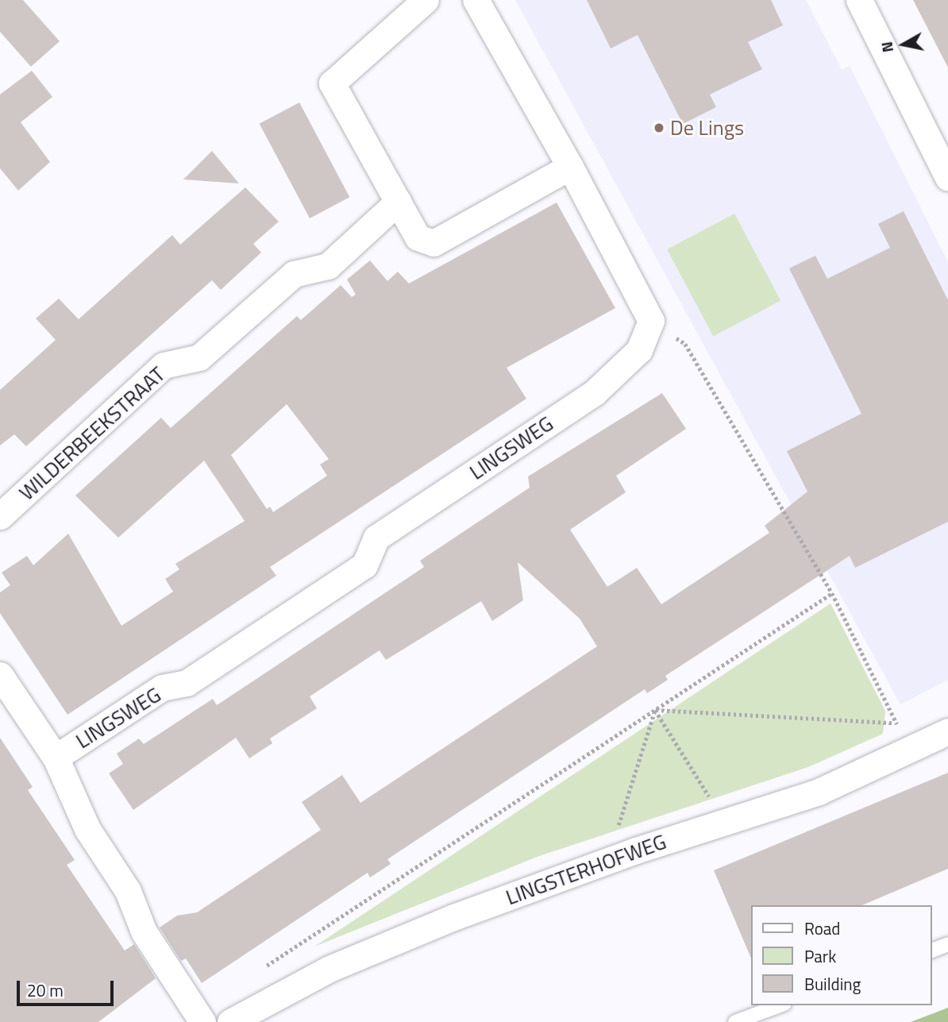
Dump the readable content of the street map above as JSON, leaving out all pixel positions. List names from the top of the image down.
{
  "streets": {
    "street": ["WILDERBEEKSTRAAT", "LINGSWEG", "LINGSTERHOFWEG"]
  },
  "places": ["De Lings"],
  "legend": ["Road", "Park", "Building"],
  "scale_bar": "20 m",
  "north": "left"
}
